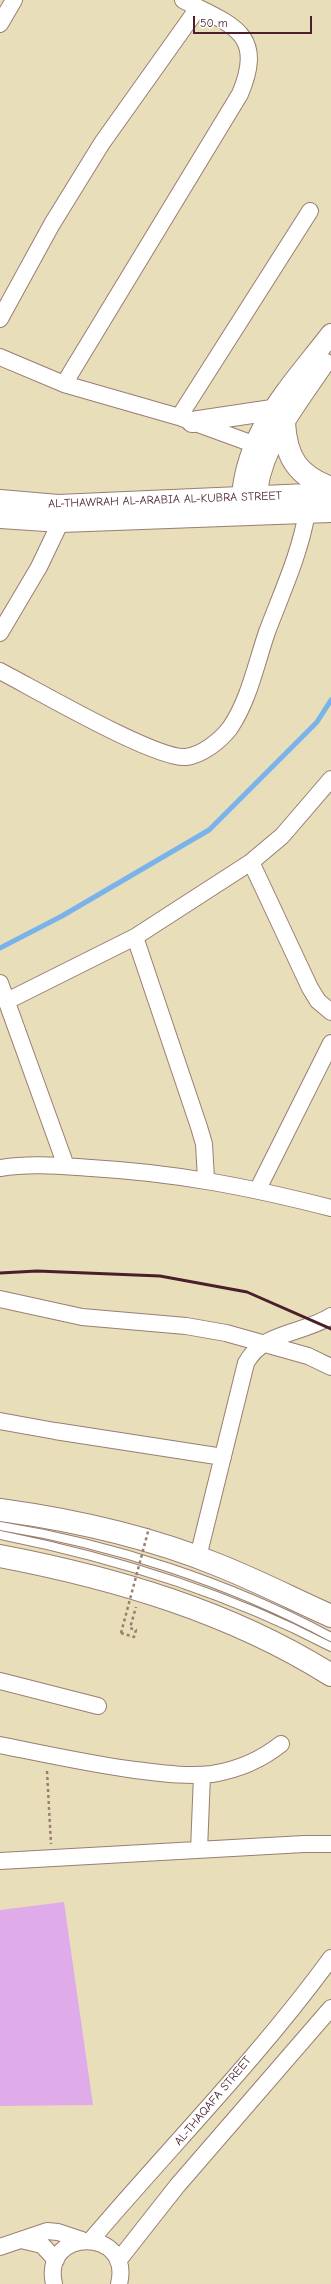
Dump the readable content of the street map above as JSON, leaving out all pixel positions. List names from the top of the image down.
{
  "streets": {
    "main road": ["AL-THAWRAH AL-ARABIA AL-KUBRA STREET"],
    "street": ["AL-THAQAFA STREET"]
  },
  "scale_bar": "50 m"
}
